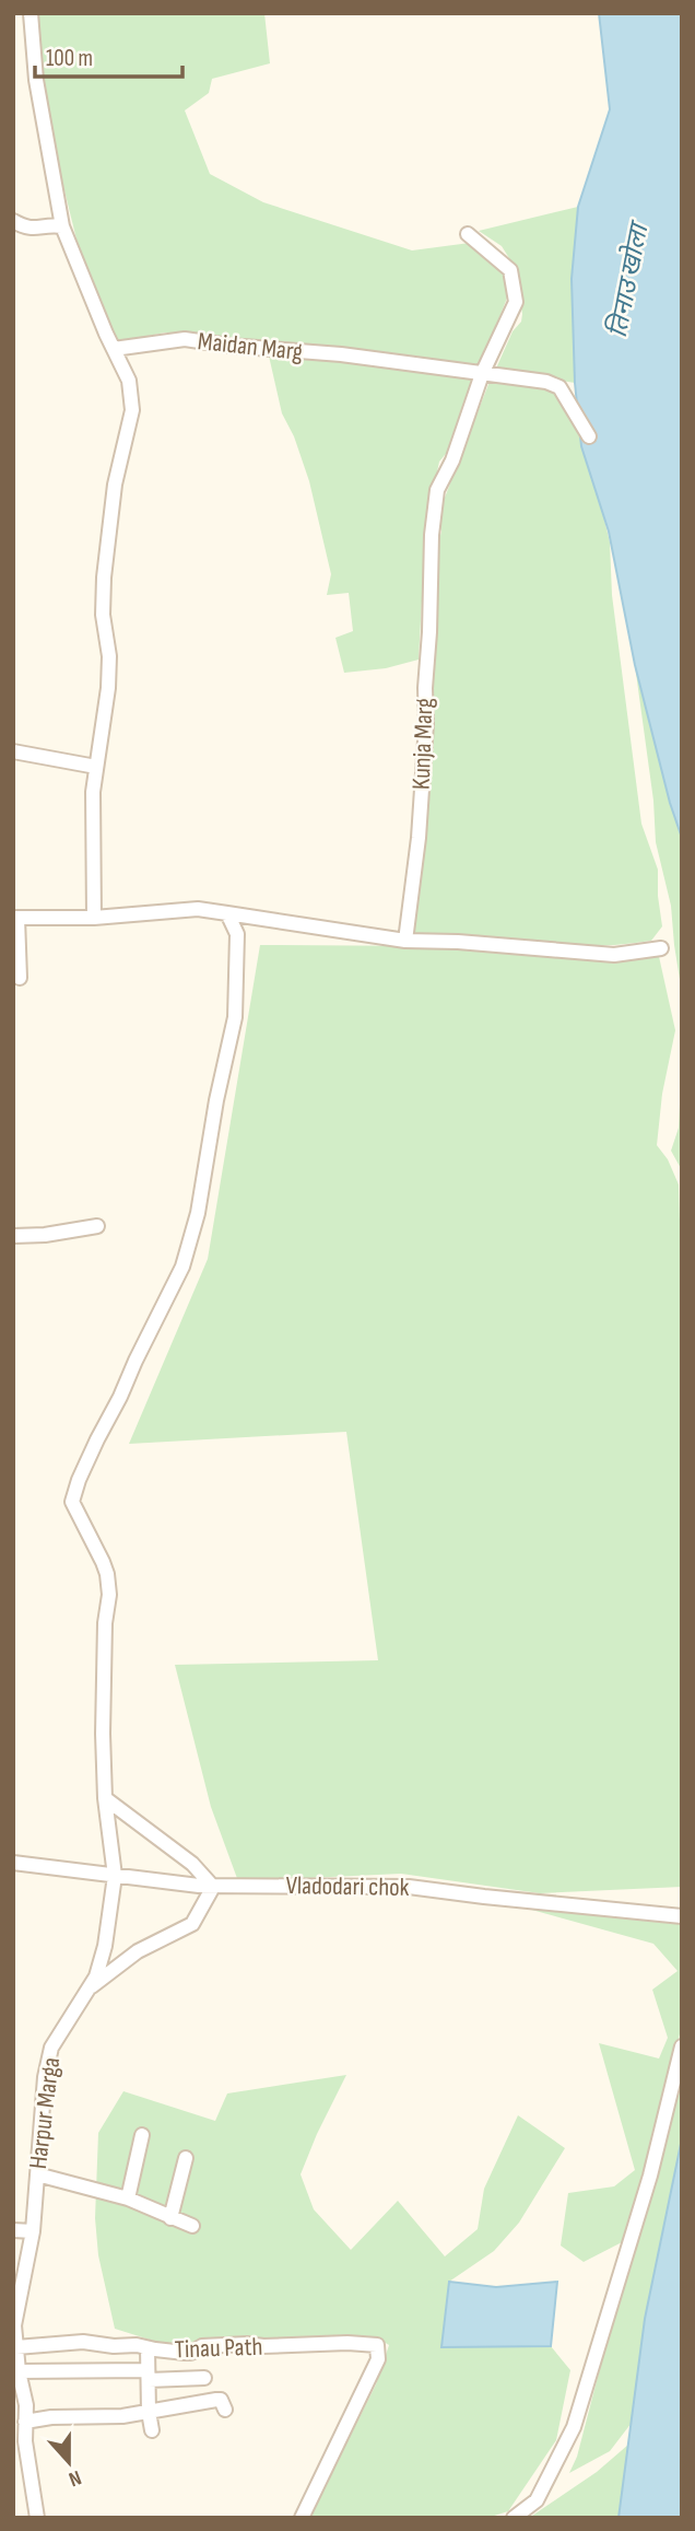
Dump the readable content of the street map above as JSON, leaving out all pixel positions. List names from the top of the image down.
{
  "streets": {
    "street": [
      "Maidan Marg",
      "Kunja Marg",
      "Vladodari chok",
      "Harpur Marga",
      "Tinau Path"
    ]
  },
  "crossings": [
    ["Maidan Marg", "Kunja Marg"],
    ["Vladodari chok", "Harpur Marga"],
    ["Harpur Marga", "Tinau Path"]
  ],
  "water": ["तिनाउ खोला"],
  "scale_bar": "100 m",
  "north": "bottom"
}
